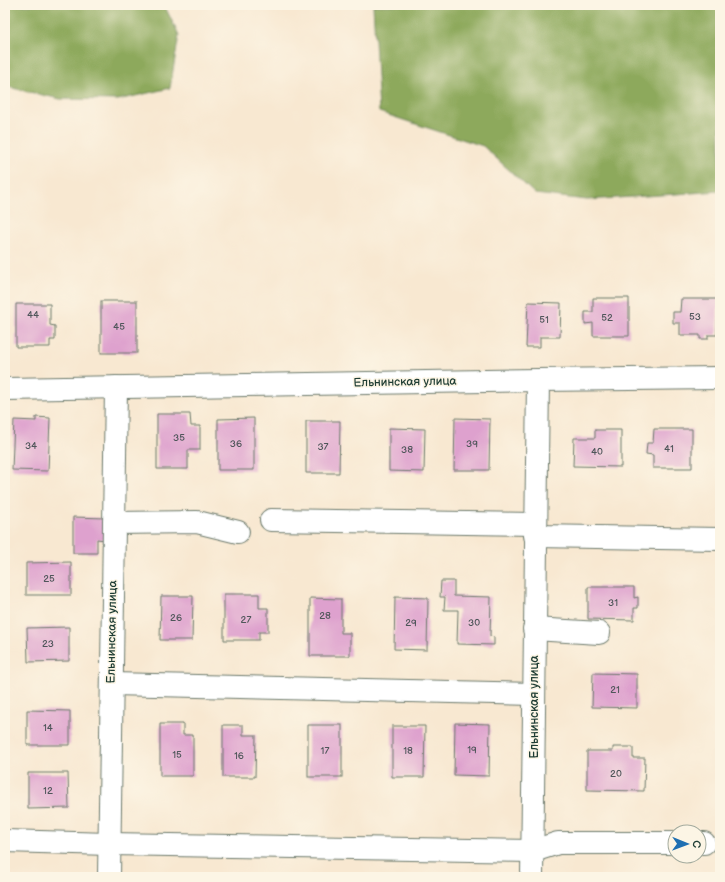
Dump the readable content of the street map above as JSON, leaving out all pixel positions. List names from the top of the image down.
{
  "streets": {
    "street": ["Ельнинская улица"]
  },
  "house_numbers": [
    "44",
    "53",
    "52",
    "51",
    "45",
    "35",
    "36",
    "39",
    "34",
    "37",
    "41",
    "38",
    "40",
    "25",
    "31",
    "28",
    "26",
    "27",
    "29",
    "30",
    "23",
    "21",
    "14",
    "19",
    "17",
    "18",
    "15",
    "16",
    "20",
    "12"
  ],
  "north": "right"
}
